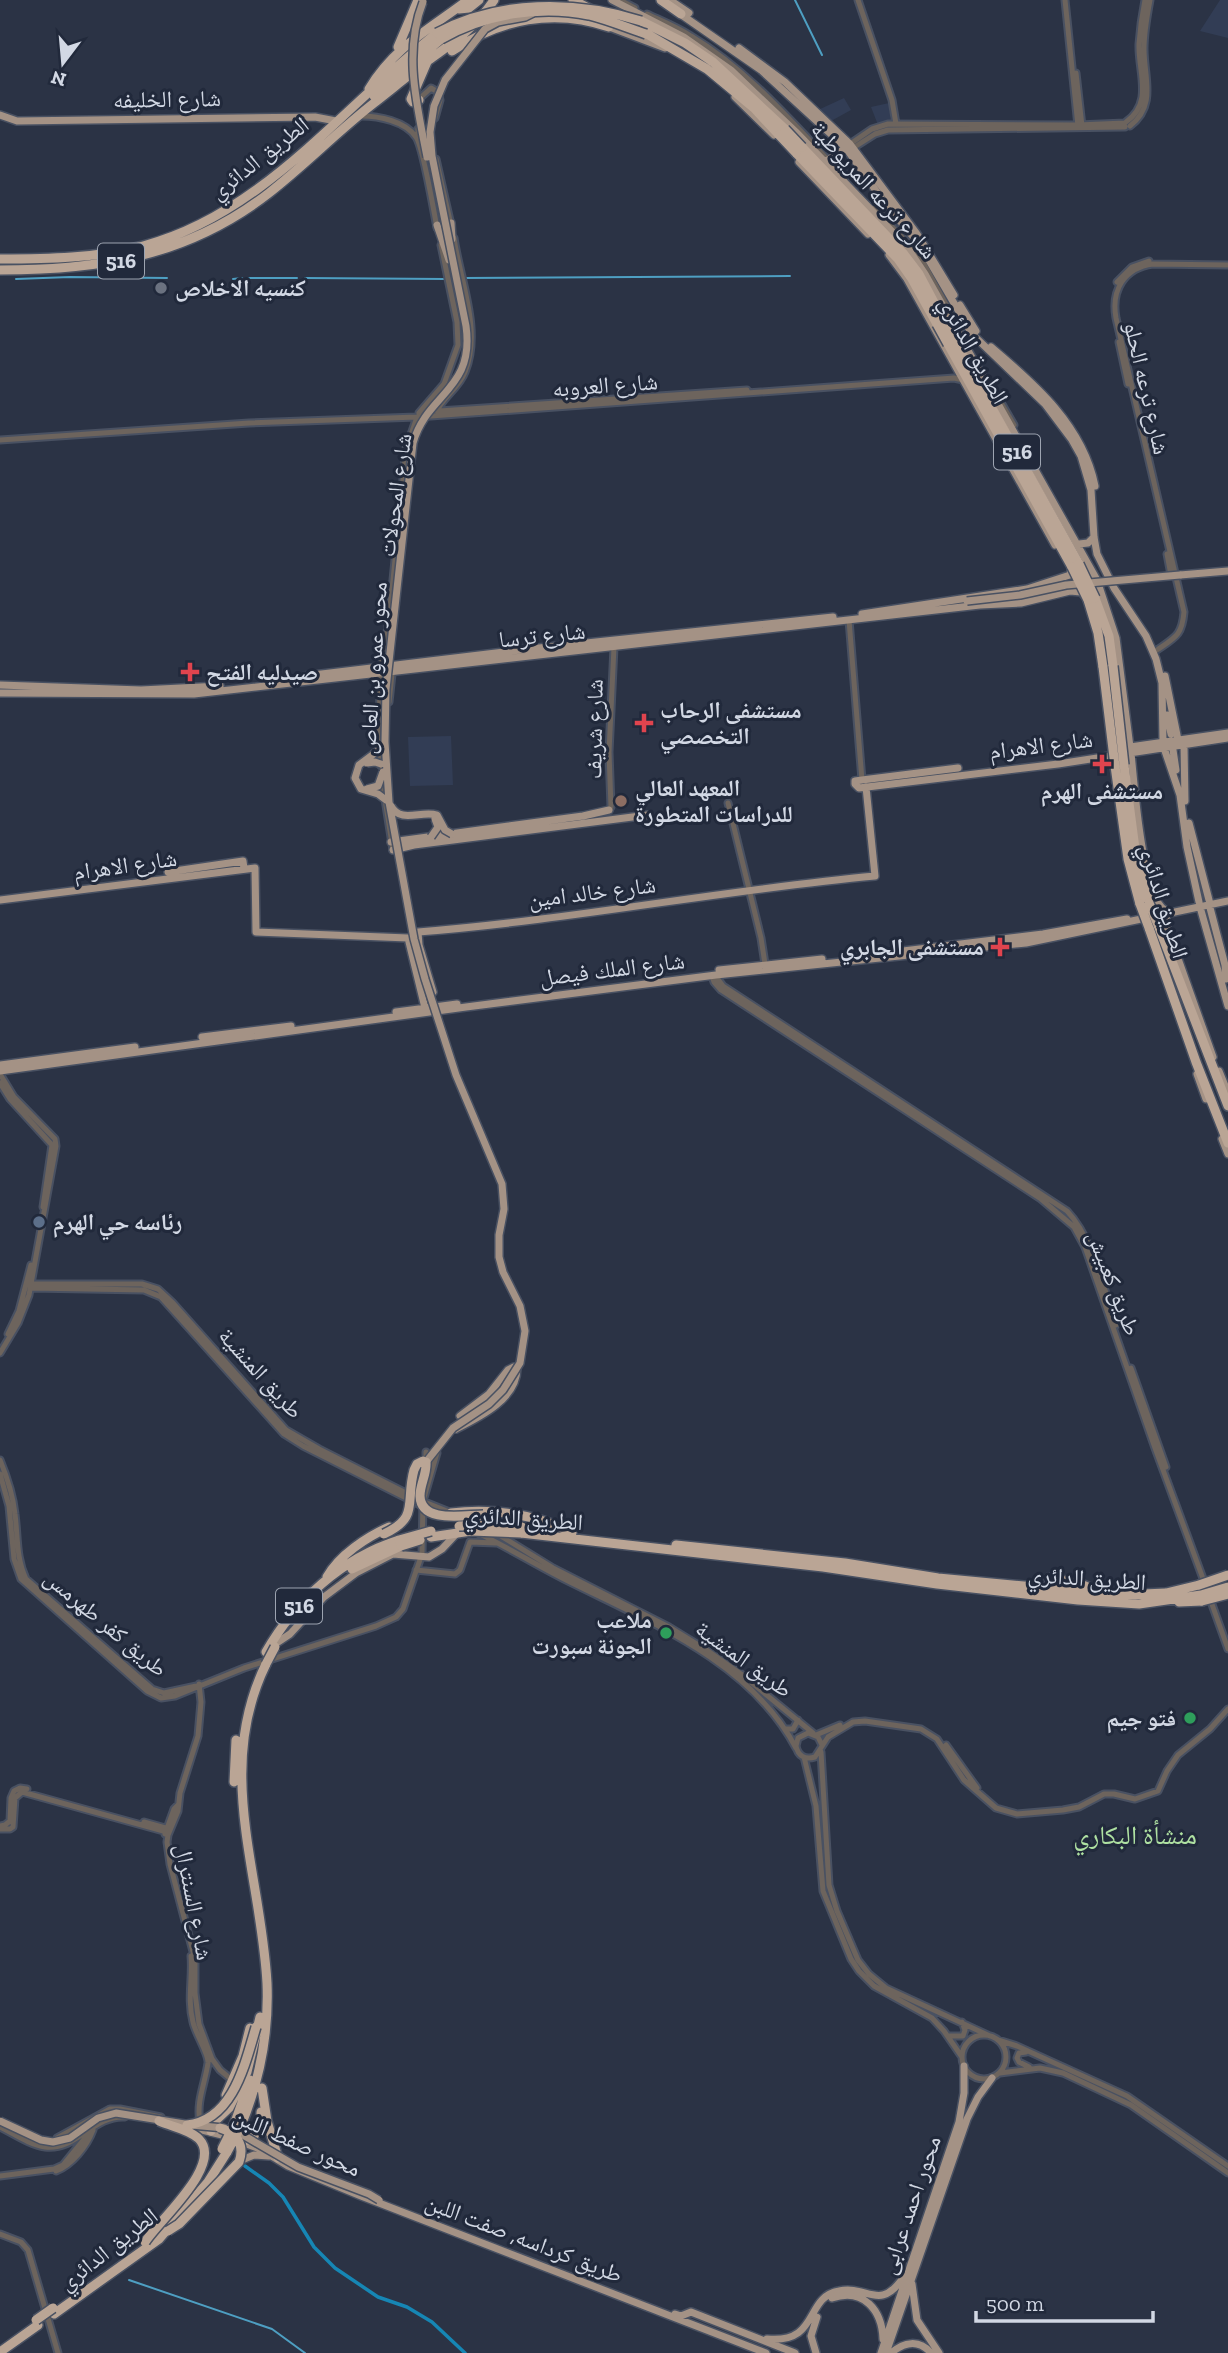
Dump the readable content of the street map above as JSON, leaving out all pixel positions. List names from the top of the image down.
{
  "streets": {
    "highway": ["الطريق الدائري", "516"],
    "main road": [
      "شارع الخليفه",
      "شارع ترعه المريوطية",
      "شارع ترسا",
      "محور عمرو بن العاص",
      "شارع الاهرام",
      "شارع خالد امين",
      "شارع الملك فيصل",
      "محور صفط اللبن",
      "محور احمد عرابى",
      "طريق كرداسه, صفت اللبن"
    ],
    "street": [
      "شارع العروبه",
      "شارع ترعه الحلو",
      "شارع المحولات",
      "شارع شريف",
      "طريق كعبيش",
      "طريق المنشية",
      "طريق كفر طهرمس",
      "شارع السنترال"
    ]
  },
  "crossings": [
    ["شارع الخليفه", "الطريق الدائري"],
    ["الطريق الدائري", "محور عمرو بن العاص"],
    ["شارع ترعه المريوطية", "شارع العروبه"],
    ["شارع ترعه المريوطية", "شارع ترسا"],
    ["شارع ترعه المريوطية", "شارع الاهرام"],
    ["شارع ترعه المريوطية", "شارع الملك فيصل"],
    ["شارع العروبه", "شارع المحولات"],
    ["شارع المحولات", "شارع ترسا"],
    ["شارع المحولات", "محور عمرو بن العاص"],
    ["شارع ترسا", "شارع شريف"],
    ["شارع الاهرام", "شارع خالد امين"],
    ["شارع الملك فيصل", "طريق كعبيش"],
    ["طريق كفر طهرمس", "شارع السنترال"],
    ["شارع السنترال", "محور صفط اللبن"],
    ["محور صفط اللبن", "طريق كرداسه, صفت اللبن"]
  ],
  "districts": ["منشأة البكاري"],
  "places": {
    "other": [
      "كنسيه الاخلاص",
      "المعهد العالي للدراسات المتطورة",
      "رئاسه حي الهرم",
      "ملاعب الجونة سبورت",
      "فتو جيم"
    ],
    "health": [
      "صيدليه الفتح",
      "مستشفى الرحاب التخصصي",
      "مستشفى الهرم",
      "مستشفى الجابري"
    ]
  },
  "scale_bar": "500 m",
  "north": "bottom"
}
